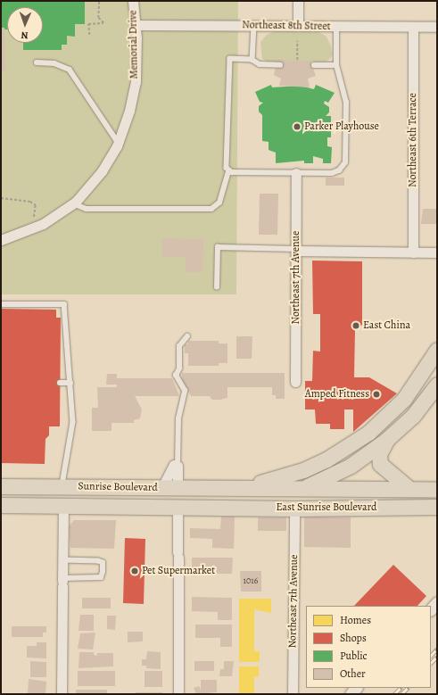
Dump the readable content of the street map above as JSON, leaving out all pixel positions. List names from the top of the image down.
{
  "streets": {
    "main road": ["Sunrise Boulevard", "East Sunrise Boulevard"],
    "street": [
      "Northeast 8th Street",
      "Memorial Drive",
      "Northeast 6th Terrace",
      "Northeast 7th Avenue"
    ]
  },
  "crossings": [
    ["Northeast 8th Street", "Memorial Drive"],
    ["Northeast 8th Street", "Northeast 6th Terrace"],
    ["Northeast 7th Avenue", "East Sunrise Boulevard"],
    ["Sunrise Boulevard", "East Sunrise Boulevard"]
  ],
  "places": [
    "Parker Playhouse",
    "East China",
    "Amped Fitness",
    "Pet Supermarket"
  ],
  "house_numbers": ["1016"],
  "legend": [
    "Homes",
    "Shops",
    "Public",
    "Other"
  ],
  "north": "bottom"
}
